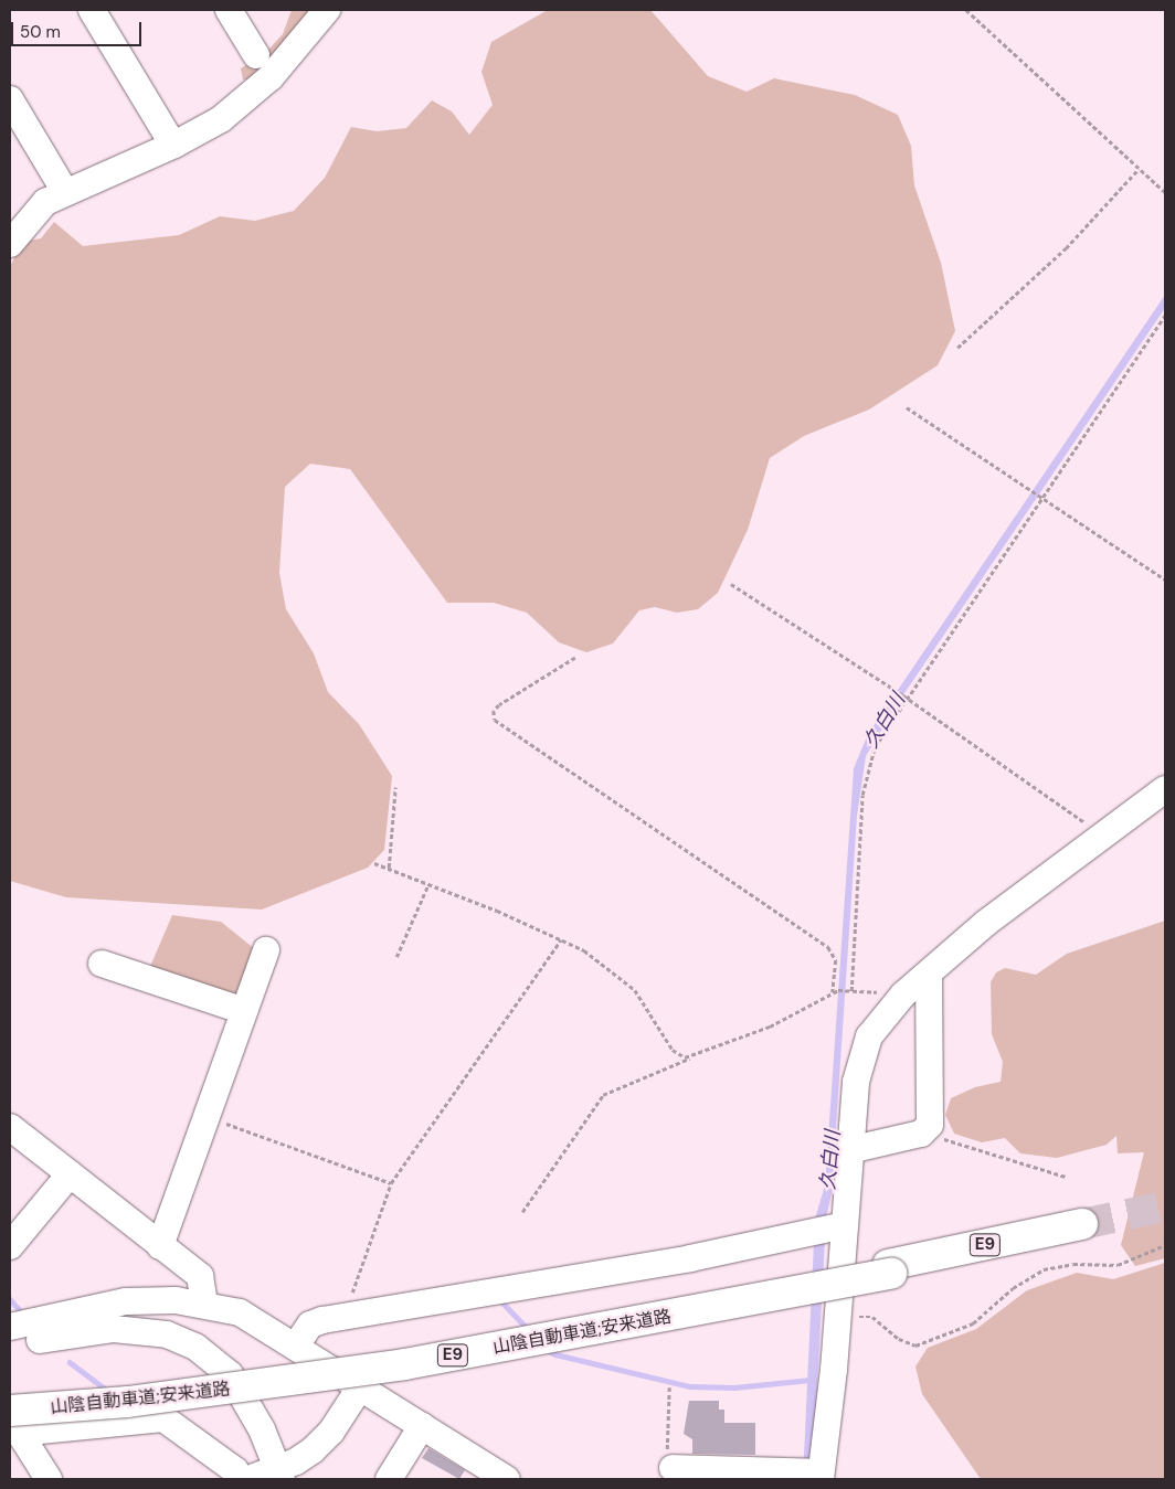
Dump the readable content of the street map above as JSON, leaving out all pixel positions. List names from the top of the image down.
{
  "streets": {
    "highway": ["E9", "山陰自動車道;安来道路"]
  },
  "water": ["久白川"],
  "scale_bar": "50 m"
}
